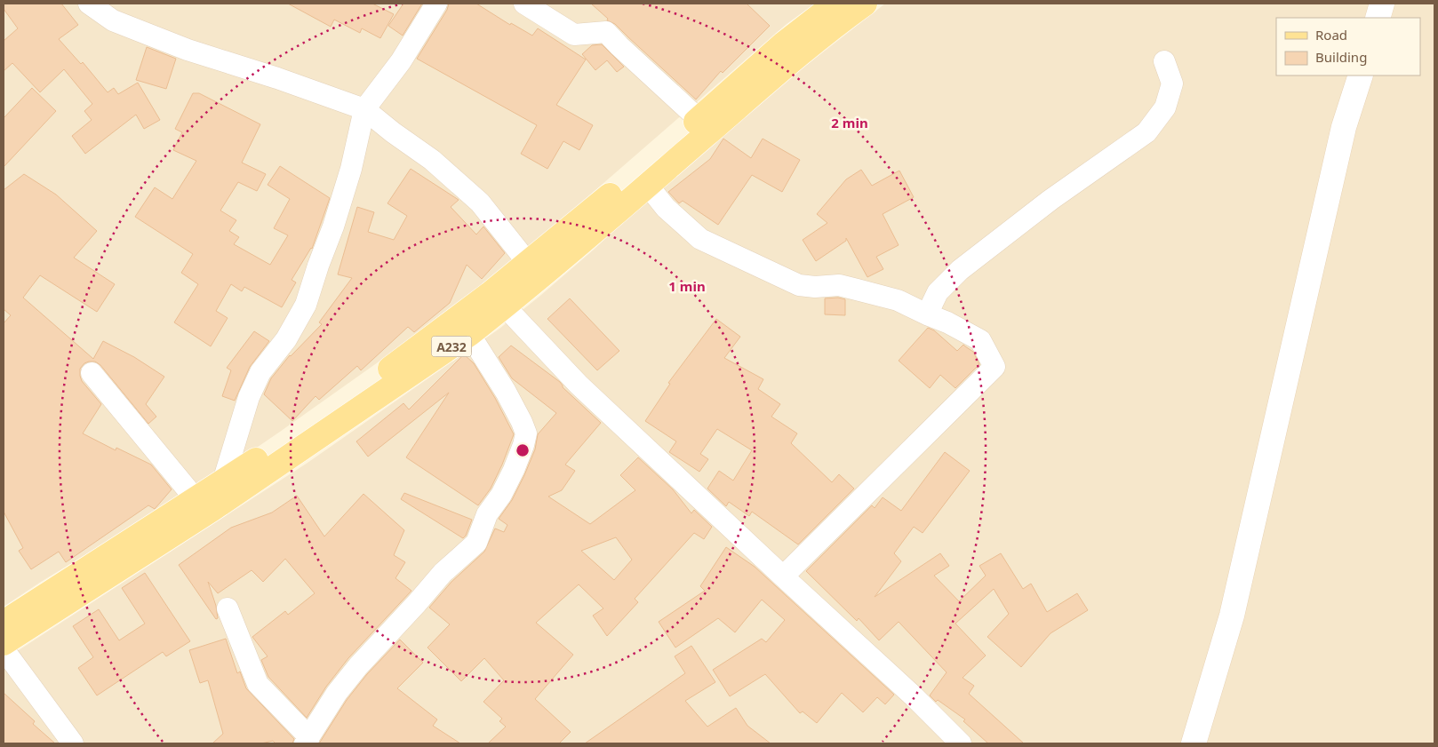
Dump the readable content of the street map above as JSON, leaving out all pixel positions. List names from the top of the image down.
{
  "streets": {
    "main road": ["A232"]
  },
  "legend": ["Road", "Building"],
  "rings": ["2 min", "1 min"]
}
